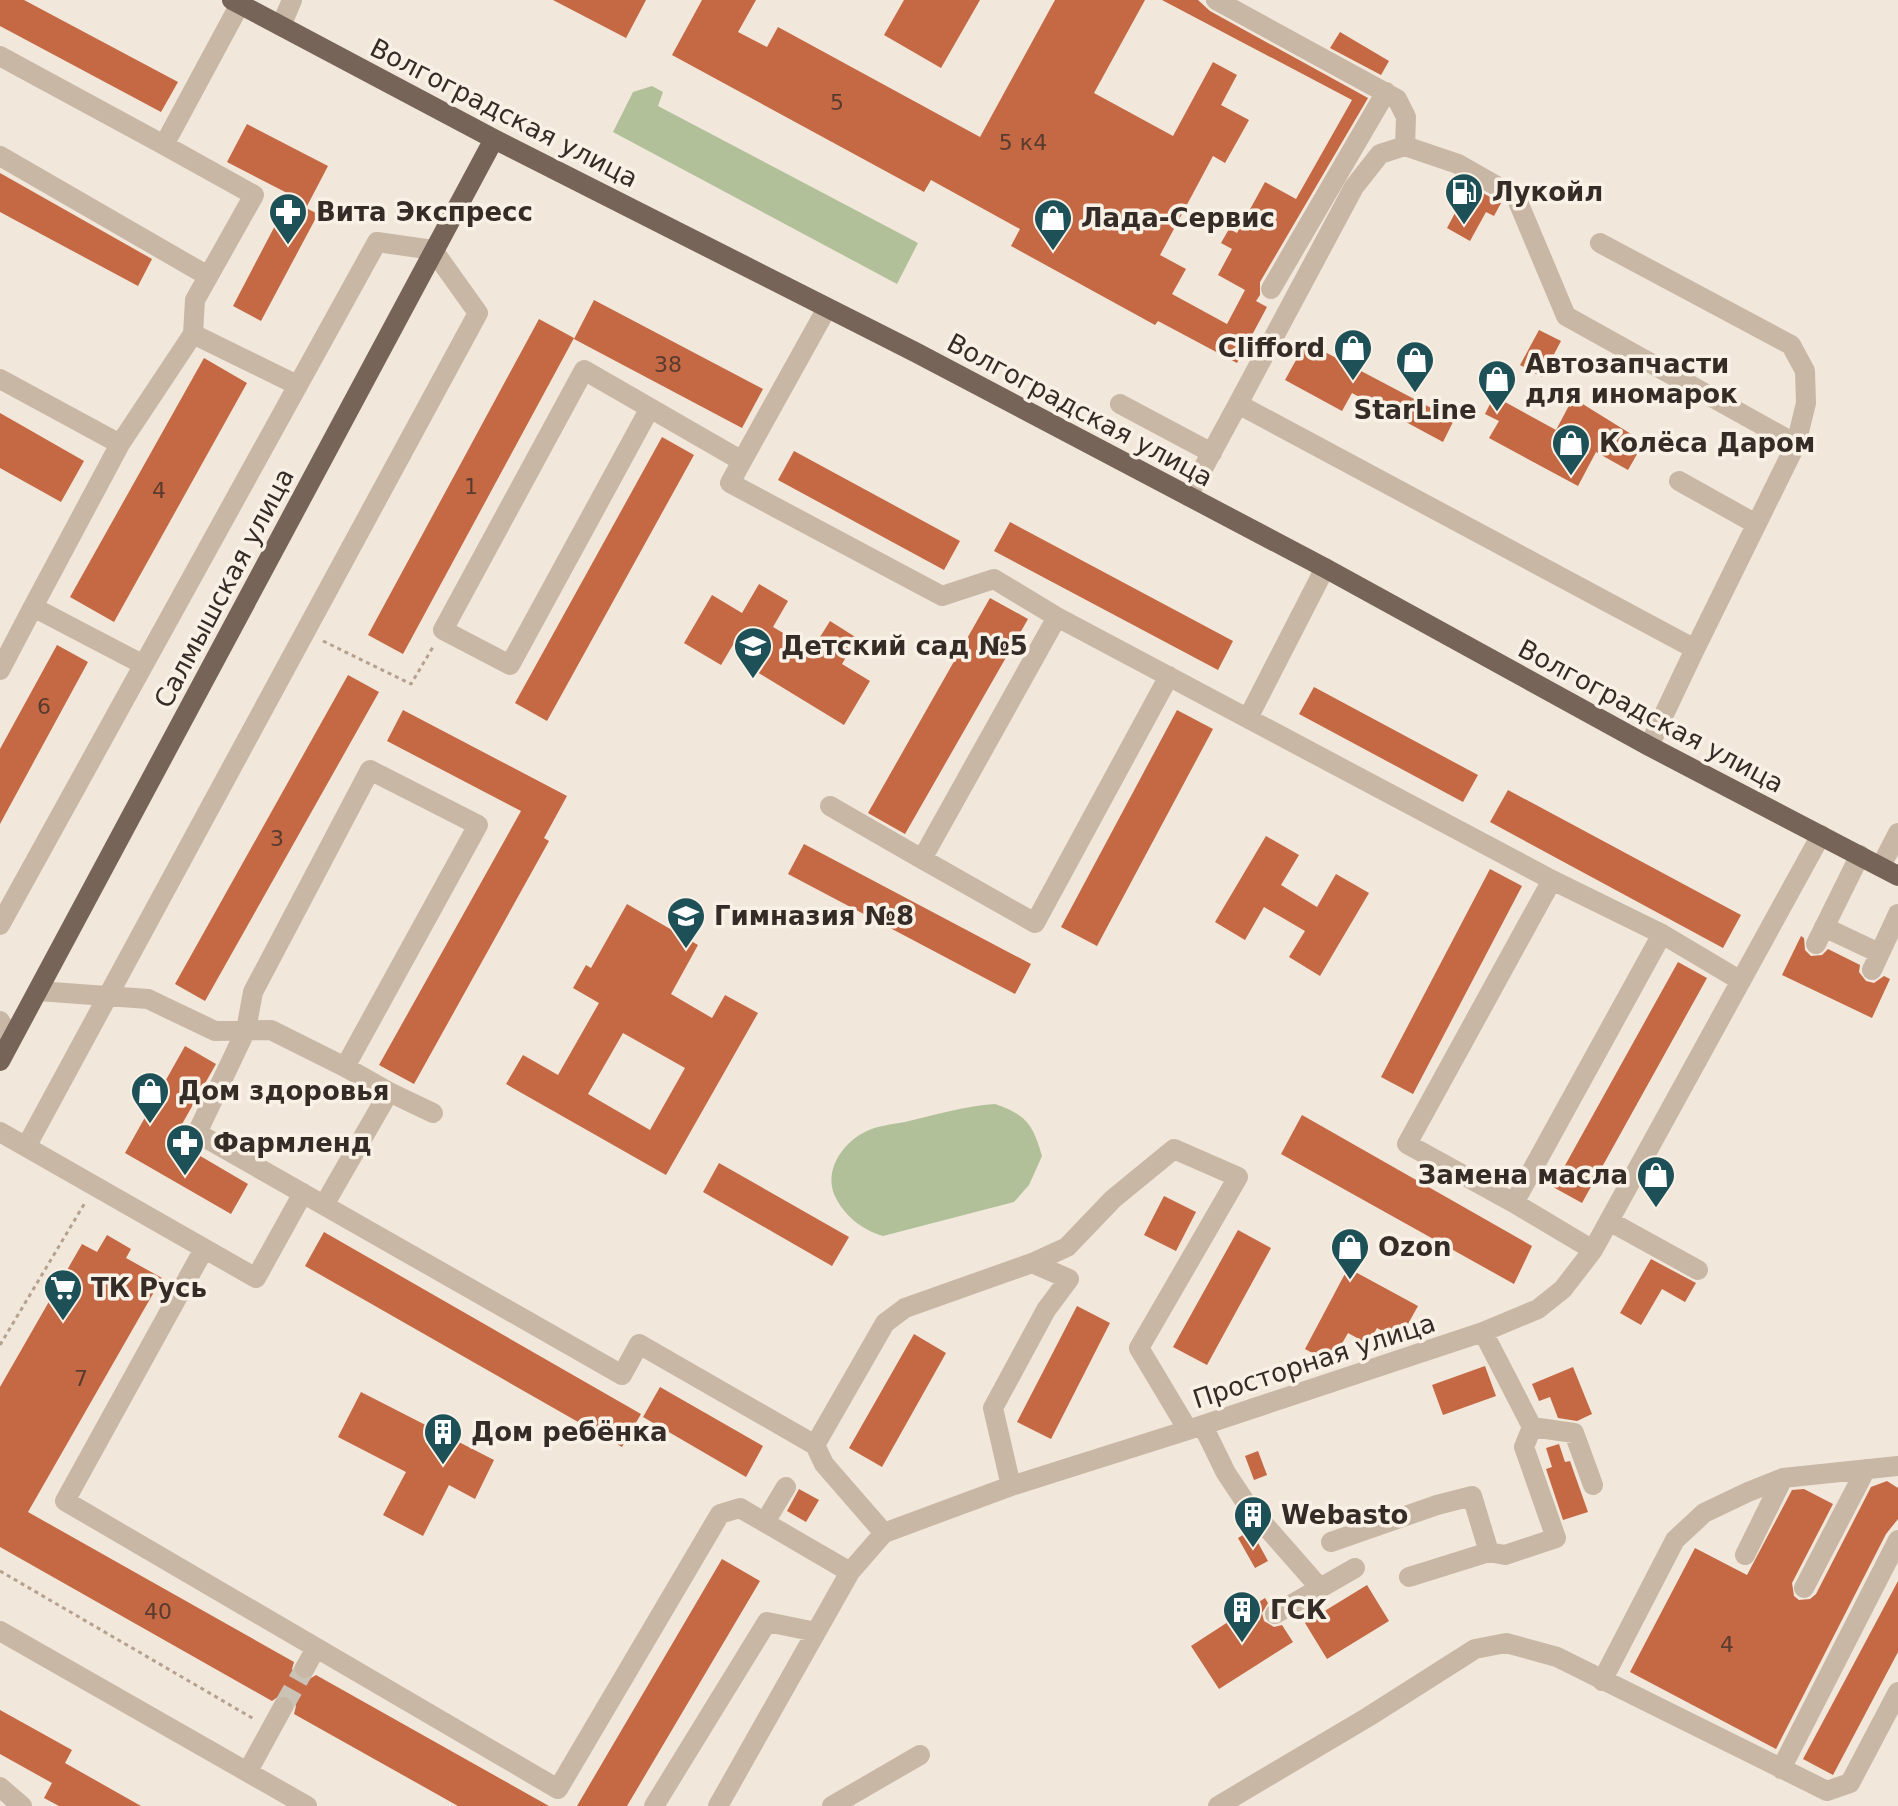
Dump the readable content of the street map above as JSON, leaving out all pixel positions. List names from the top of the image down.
{
  "streets": {
    "main road": ["Волгоградская улица", "Салмышская улица"],
    "street": ["Просторная улица"]
  },
  "crossings": [
    ["Волгоградская улица", "Салмышская улица"],
    ["Волгоградская улица", "Просторная улица"]
  ],
  "places": {
    "fuel station": ["Лукойл"],
    "pharmacy": ["Вита Экспресс", "Фармленд"],
    "shop": [
      "Лада-Сервис",
      "Clifford",
      "StarLine",
      "Автозапчасти для иномарок",
      "Колёса Даром",
      "Дом здоровья",
      "Замена масла",
      "Ozon"
    ],
    "school or university": ["Детский сад №5", "Гимназия №8"],
    "supermarket": ["ТК Русь"],
    "building": ["Дом ребёнка", "Webasto", "ГСК"]
  },
  "house_numbers": [
    "5",
    "5 к4",
    "38",
    "1",
    "4",
    "6",
    "3",
    "7",
    "40",
    "4"
  ]
}
